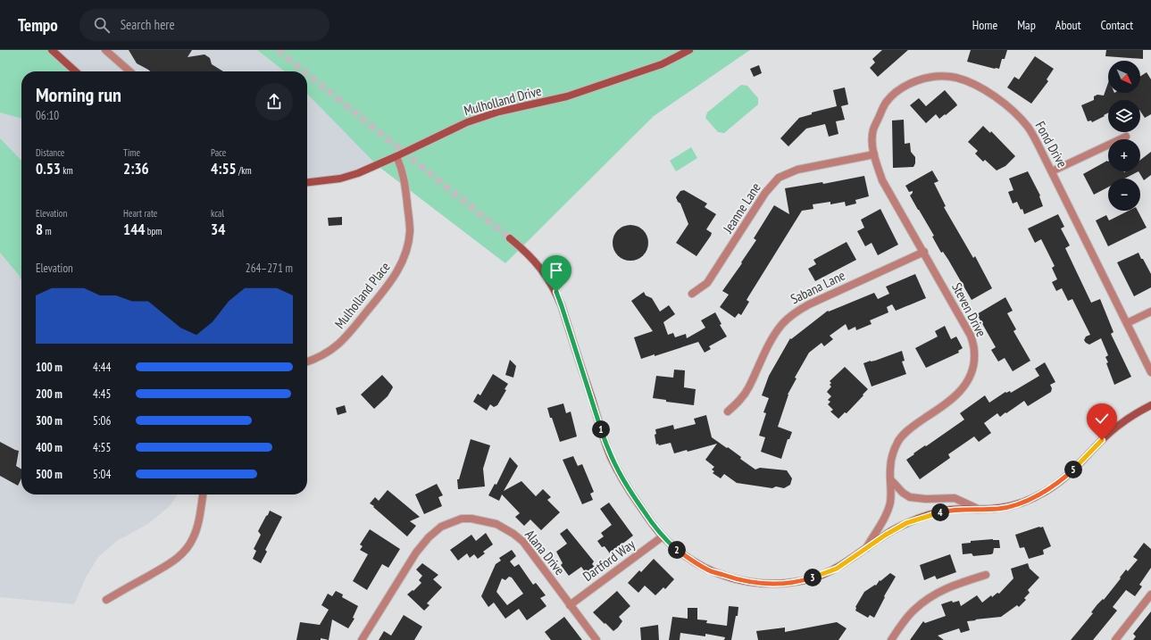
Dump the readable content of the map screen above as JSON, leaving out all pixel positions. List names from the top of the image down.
{
  "streets": {
    "main road": ["Mulholland Drive"],
    "street": [
      "Fond Drive",
      "Jeanne Lane",
      "Sabana Lane",
      "Mulholland Place",
      "Steven Drive",
      "Alana Drive",
      "Dartford Way"
    ]
  },
  "crossings": [
    ["Mulholland Drive", "Mulholland Place"],
    ["Fond Drive", "Jeanne Lane"],
    ["Fond Drive", "Steven Drive"],
    ["Jeanne Lane", "Steven Drive"],
    ["Sabana Lane", "Steven Drive"],
    ["Alana Drive", "Dartford Way"]
  ],
  "north": "bottom right",
  "page": {
    "header": "Tempo",
    "search": "Search here",
    "nav": [
      "Home",
      "Map",
      "About",
      "Contact"
    ],
    "map_buttons": ["+", "−"],
    "heading": ["Morning run", "06:10"],
    "stats": [
      ["Distance", "0.53 km"],
      ["Time", "2:36"],
      ["Pace", "4:55 /km"],
      ["Elevation", "8 m"],
      ["Heart rate", "144 bpm"],
      ["kcal", "34"]
    ],
    "chart": ["Elevation", "264–271 m"],
    "list": [
      {
        "name": "100 m",
        "note": "4:44"
      },
      {
        "name": "200 m",
        "note": "4:45"
      },
      {
        "name": "300 m",
        "note": "5:06"
      },
      {
        "name": "400 m",
        "note": "4:55"
      },
      {
        "name": "500 m",
        "note": "5:04"
      }
    ],
    "pins": [
      "1",
      "5",
      "4",
      "2",
      "3"
    ]
  }
}
